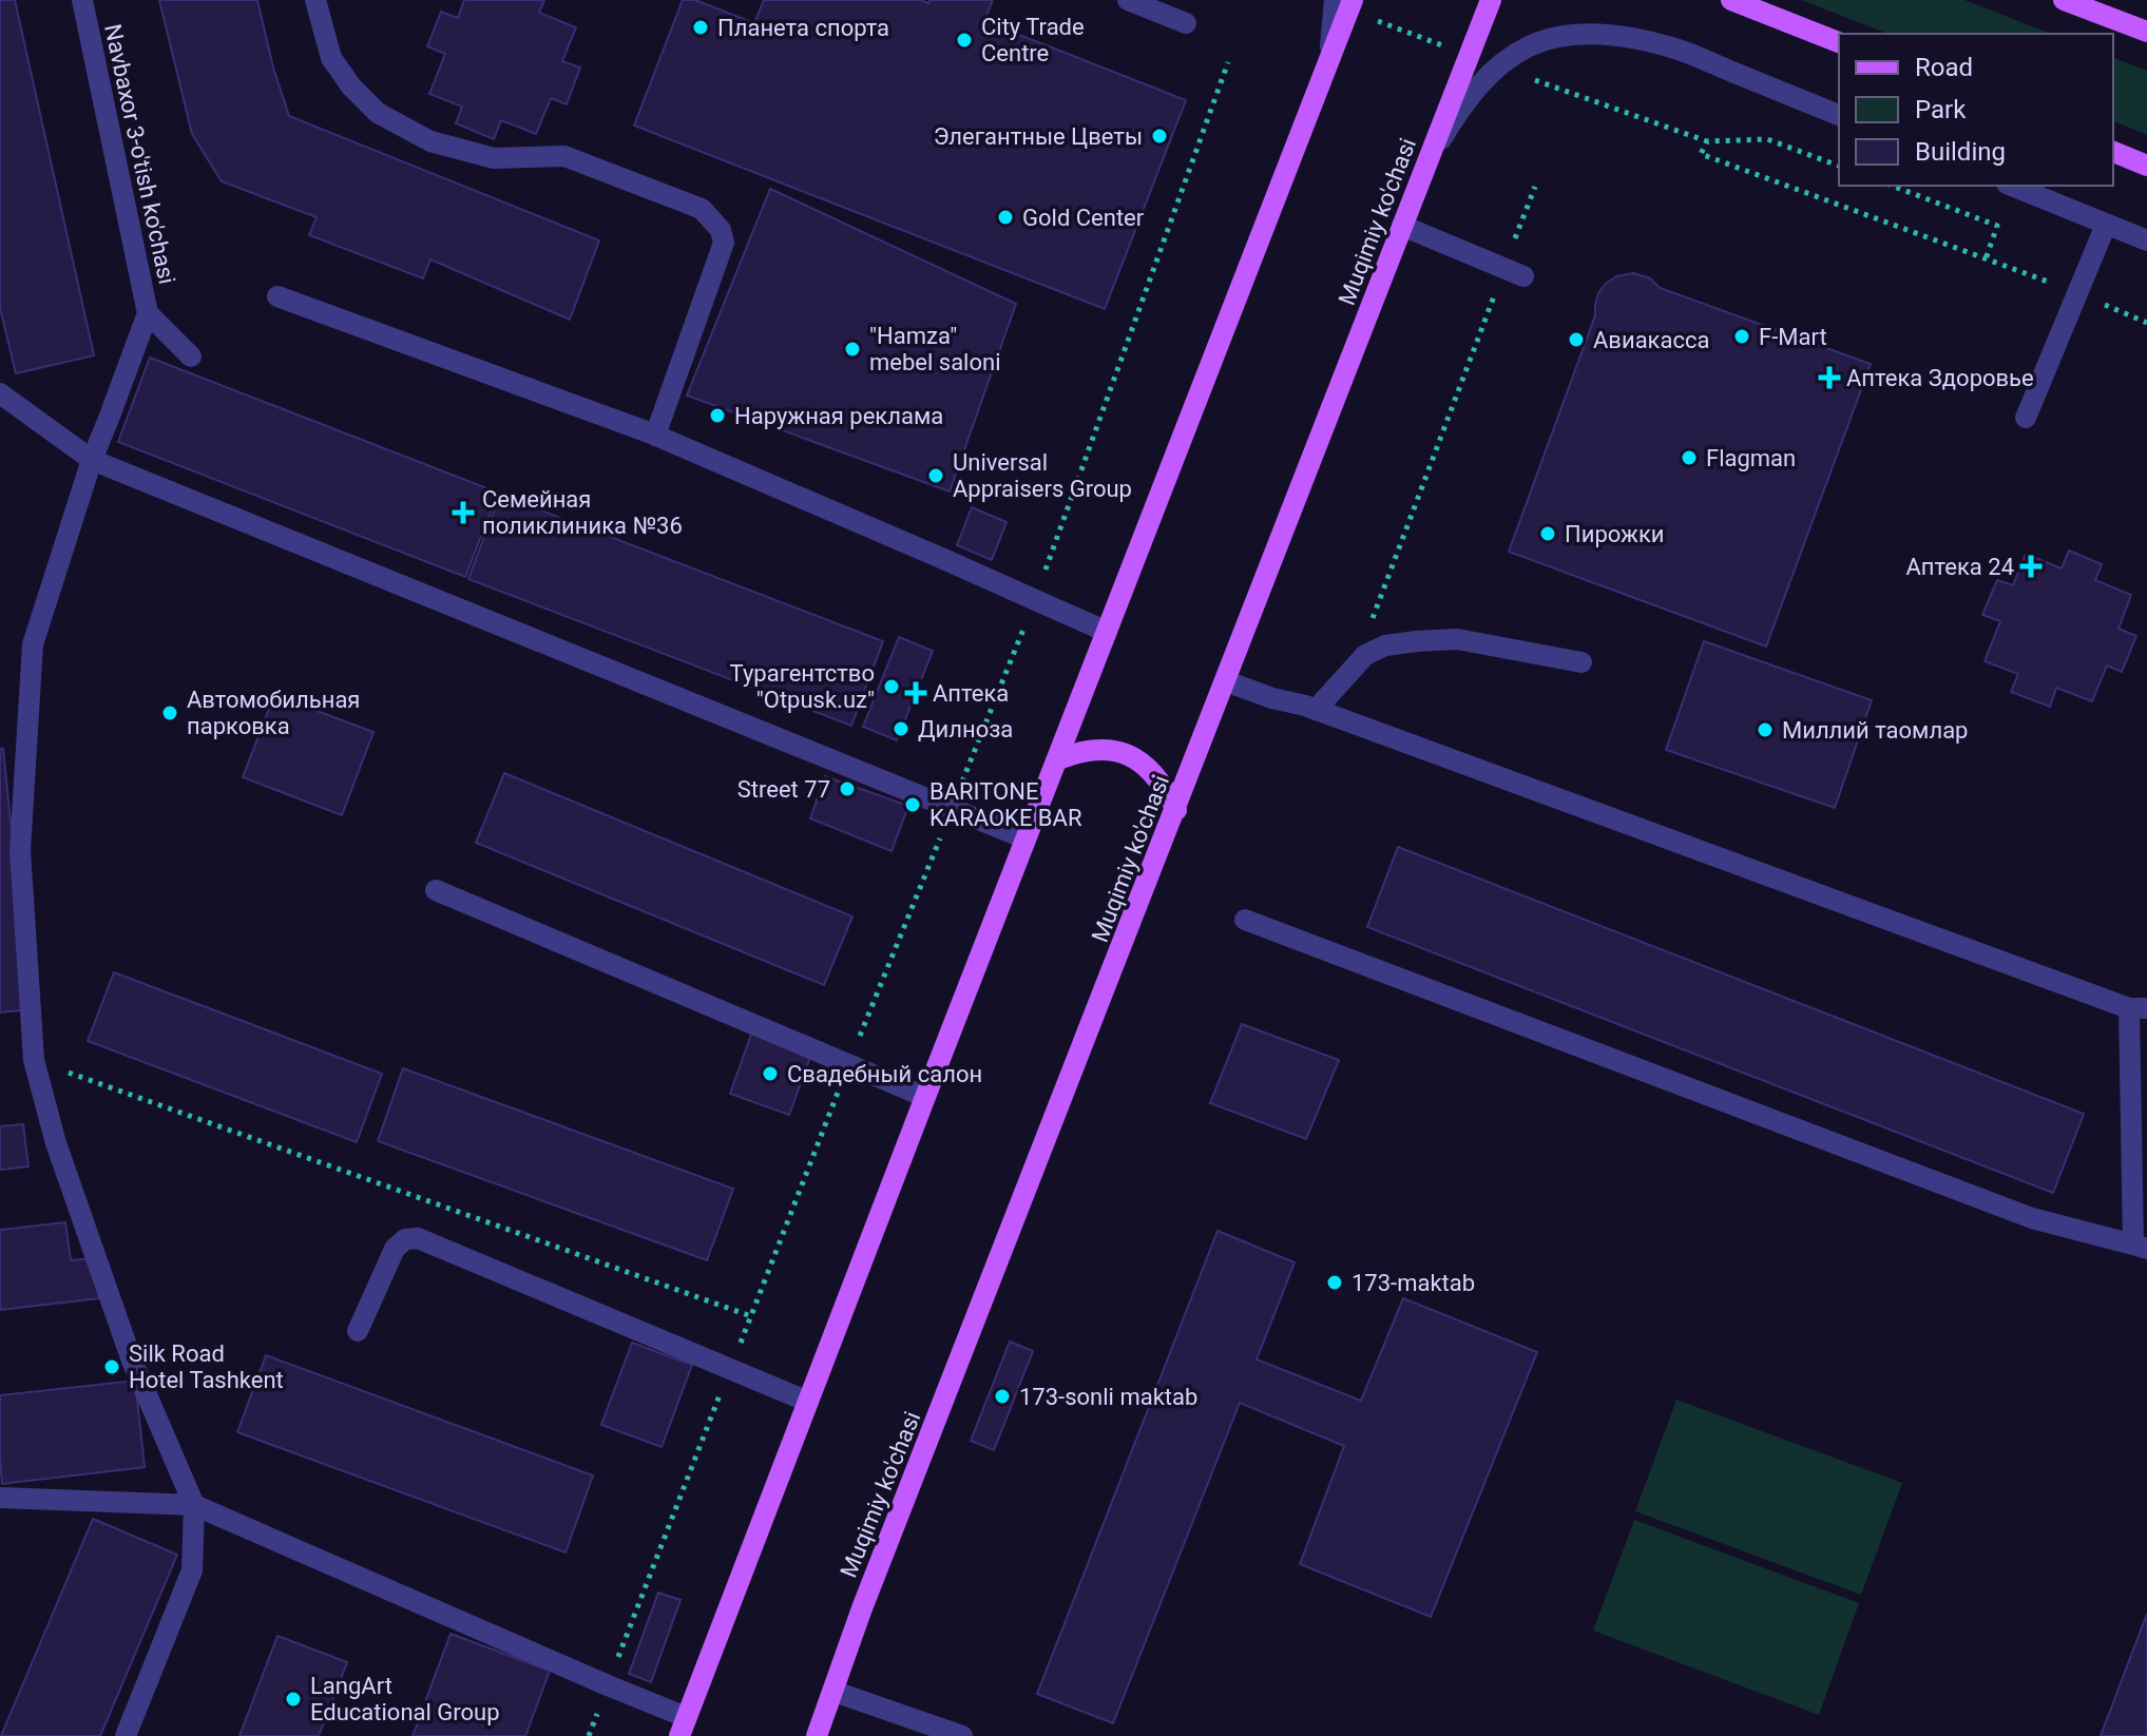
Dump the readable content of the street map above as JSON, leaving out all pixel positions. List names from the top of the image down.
{
  "streets": {
    "main road": ["Muqimiy ko'chasi"],
    "street": ["Navbaxor 3-o'tish ko'chasi"]
  },
  "places": {
    "other": [
      "Планета спорта",
      "City Trade Centre",
      "Элегантные Цветы",
      "Gold Center",
      "F-Mart",
      "Авиакасса",
      "\"Hamza\" mebel saloni",
      "Наружная реклама",
      "Flagman",
      "Universal Appraisers Group",
      "Пирожки",
      "Турагентство \"Otpusk.uz\"",
      "Автомобильная парковка",
      "Дилноза",
      "Миллий таомлар",
      "Street 77",
      "BARITONE KARAOKE BAR",
      "Свадебный салон",
      "173-maktab",
      "Silk Road Hotel Tashkent",
      "173-sonli maktab",
      "LangArt Educational Group"
    ],
    "health": [
      "Аптека Здоровье",
      "Семейная поликлиника №36",
      "Аптека 24",
      "Аптека"
    ]
  },
  "legend": ["Road", "Park", "Building"]
}
